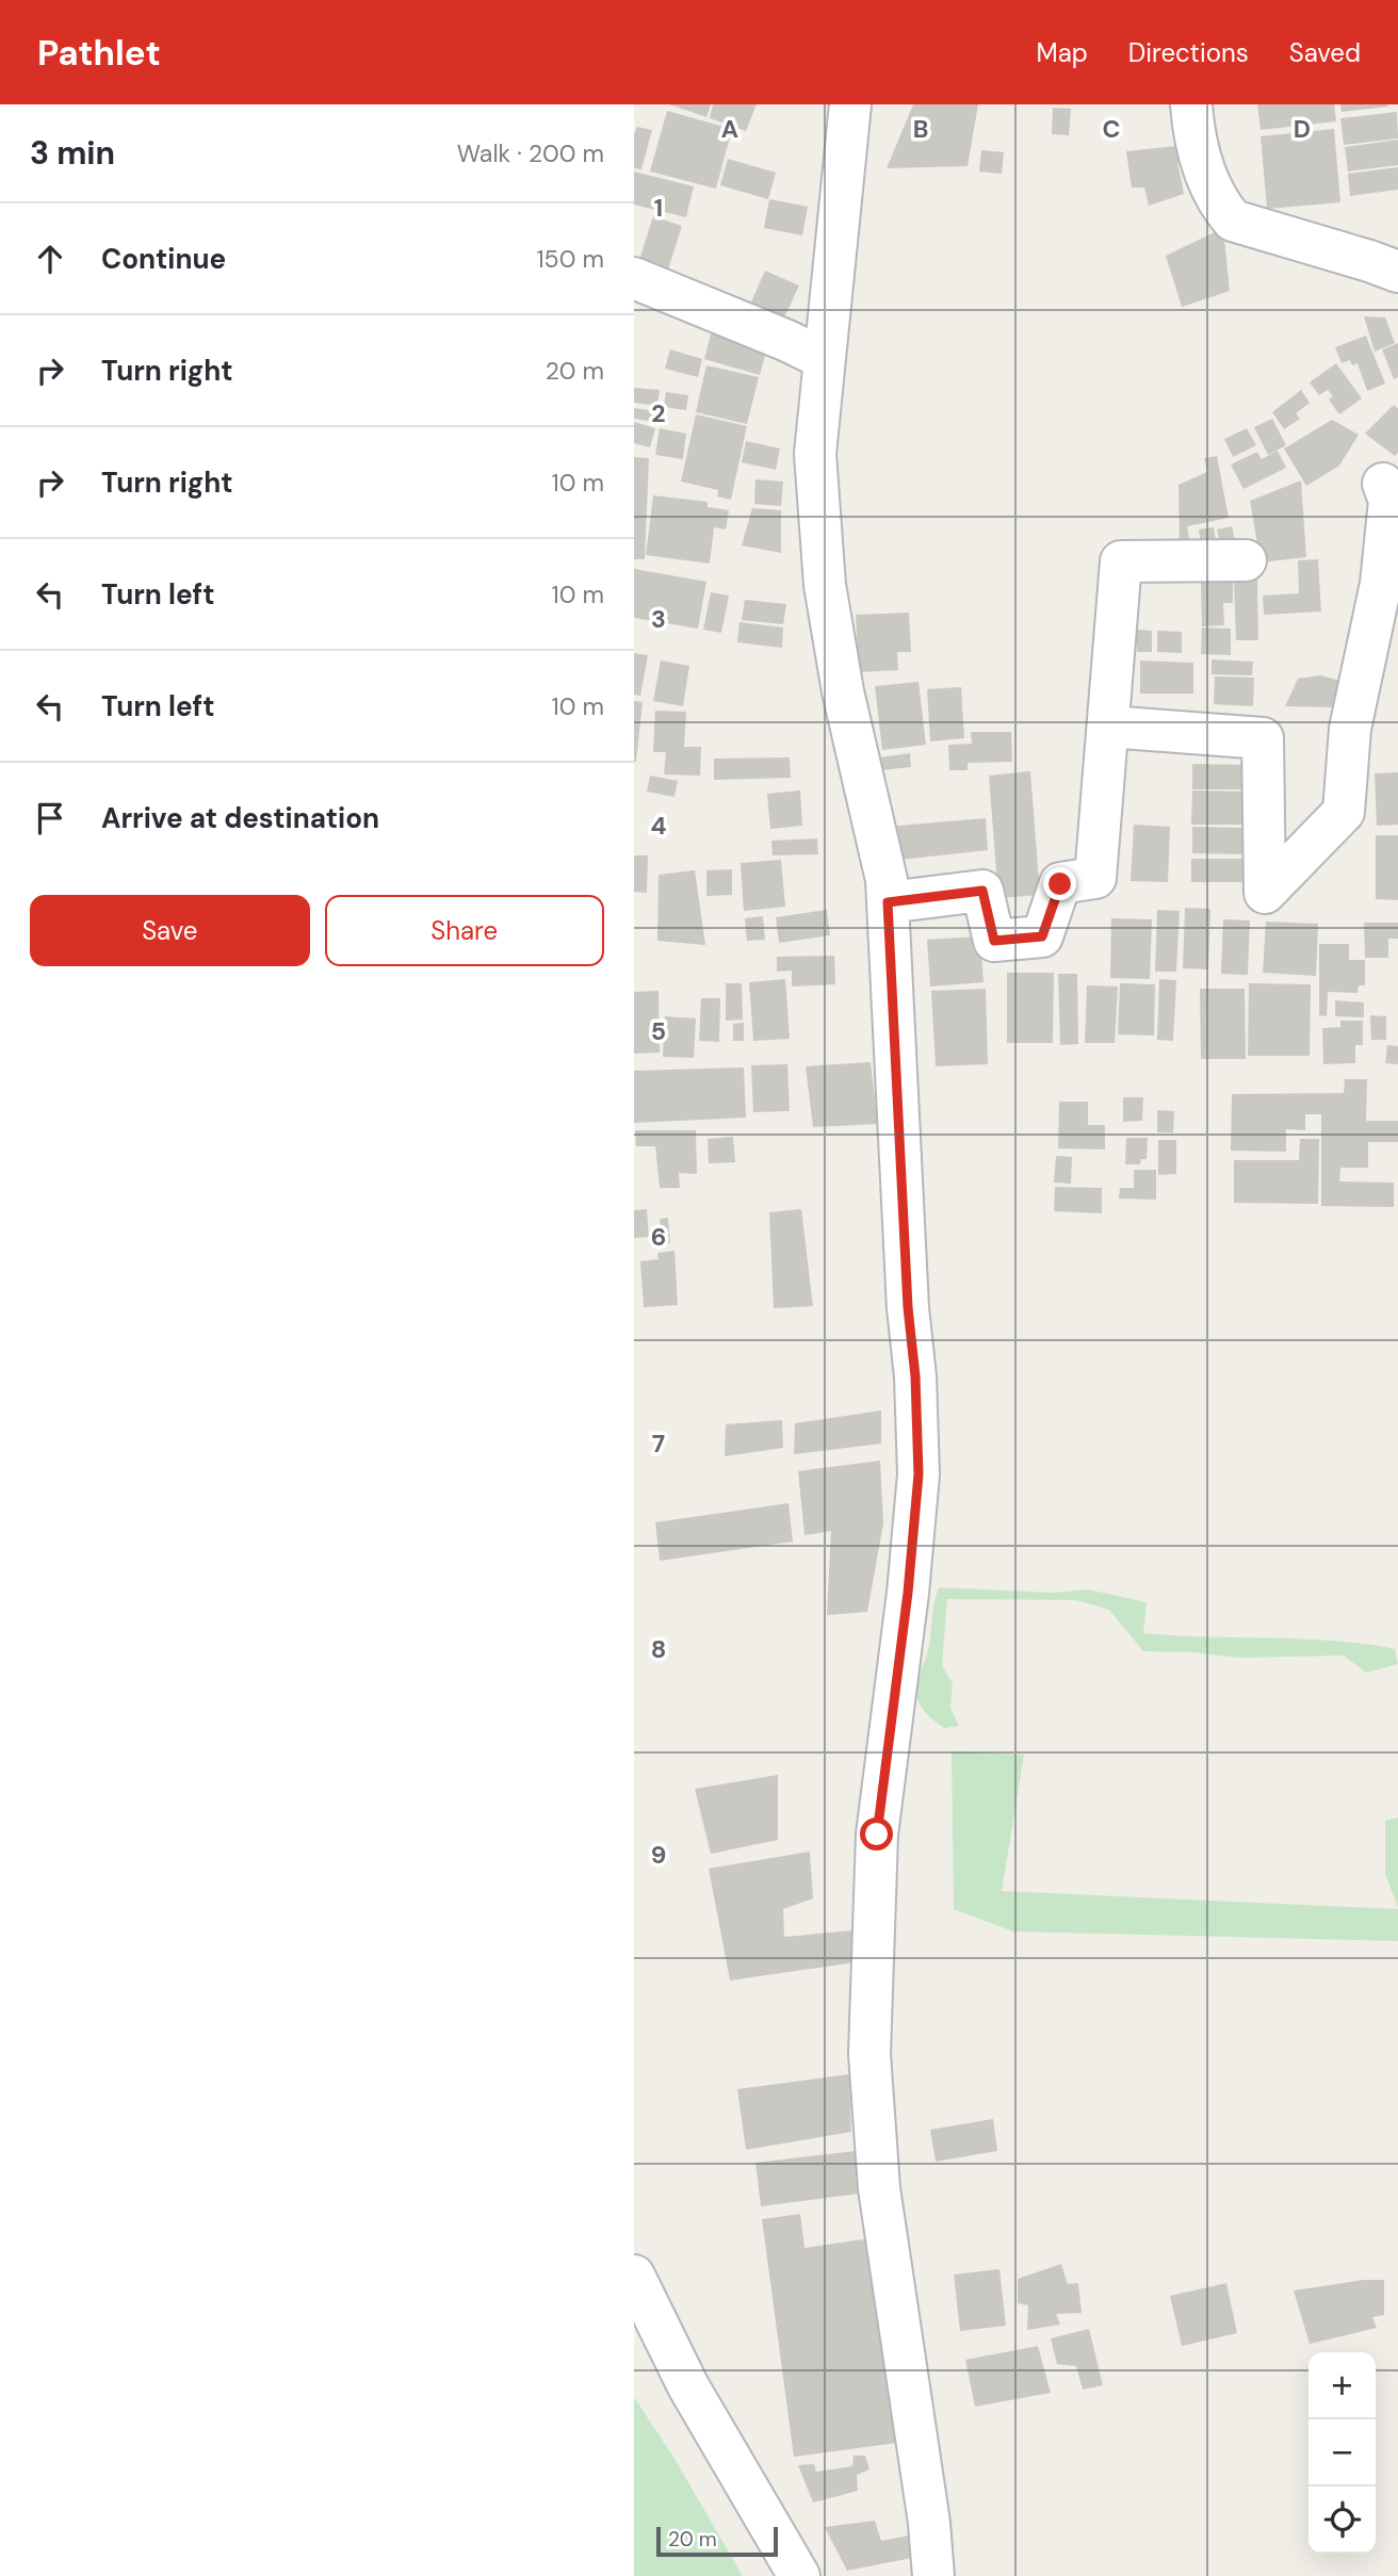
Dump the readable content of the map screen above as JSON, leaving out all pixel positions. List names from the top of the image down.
{
  "scale_bar": "20 m",
  "page": {
    "header": "Pathlet",
    "nav": ["Map", "Directions", "Saved"],
    "heading": ["3 min", "Walk · 200 m"],
    "list": [
      ["Continue", "150 m"],
      ["Turn right", "20 m"],
      ["Turn right", "10 m"],
      ["Turn left", "10 m"],
      ["Turn left", "10 m"],
      "Arrive at destination"
    ],
    "buttons": ["Save", "Share"],
    "map_buttons": ["+", "−"],
    "scale": "20 m"
  },
  "grid": {
    "columns": [
      "A",
      "B",
      "C",
      "D"
    ],
    "rows": [
      "1",
      "2",
      "3",
      "4",
      "5",
      "6",
      "7",
      "8",
      "9"
    ]
  }
}
